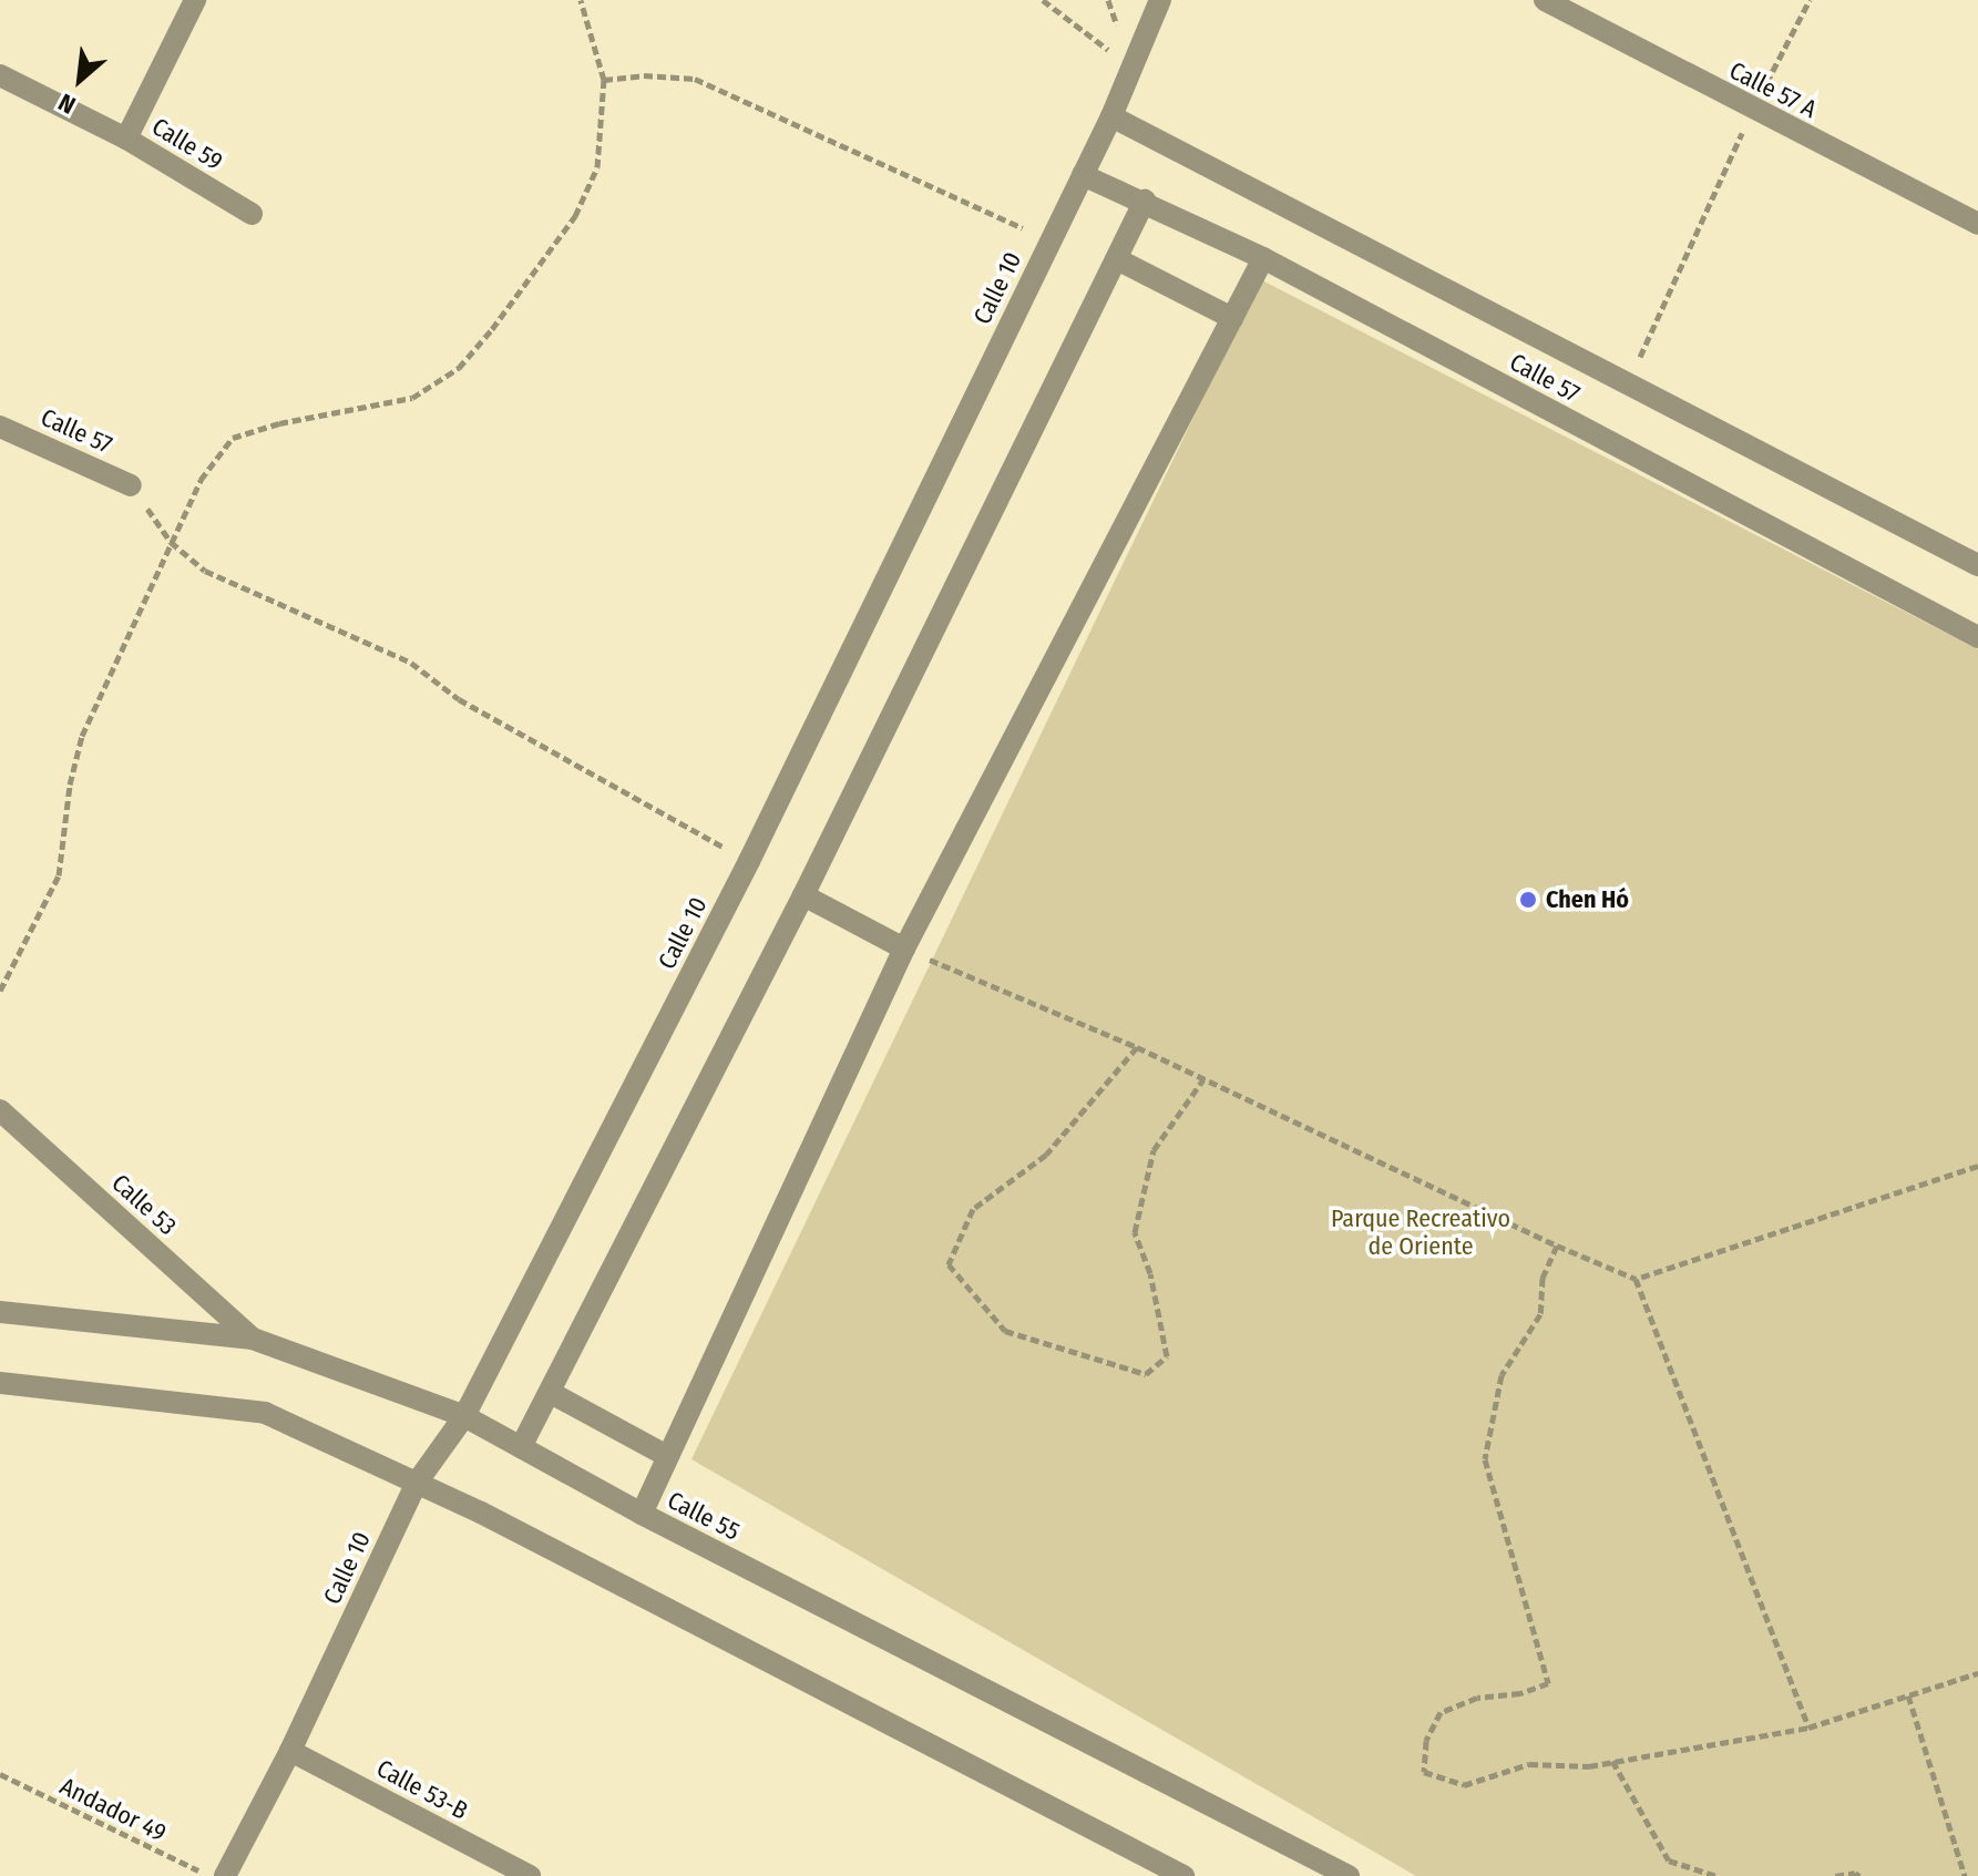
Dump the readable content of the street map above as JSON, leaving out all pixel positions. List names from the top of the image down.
{
  "streets": {
    "street": [
      "Calle 57 A",
      "Calle 59",
      "Calle 10",
      "Calle 57",
      "Calle 53",
      "Calle 55",
      "Calle 53-B"
    ],
    "path": ["Andador 49"]
  },
  "crossings": [
    ["Calle 10", "Calle 57"],
    ["Calle 10", "Calle 55"],
    ["Calle 10", "Calle 53-B"],
    ["Calle 53", "Calle 55"]
  ],
  "parks": ["Parque Recreativo de Oriente"],
  "places": ["Chen Hó"],
  "north": "bottom left"
}
